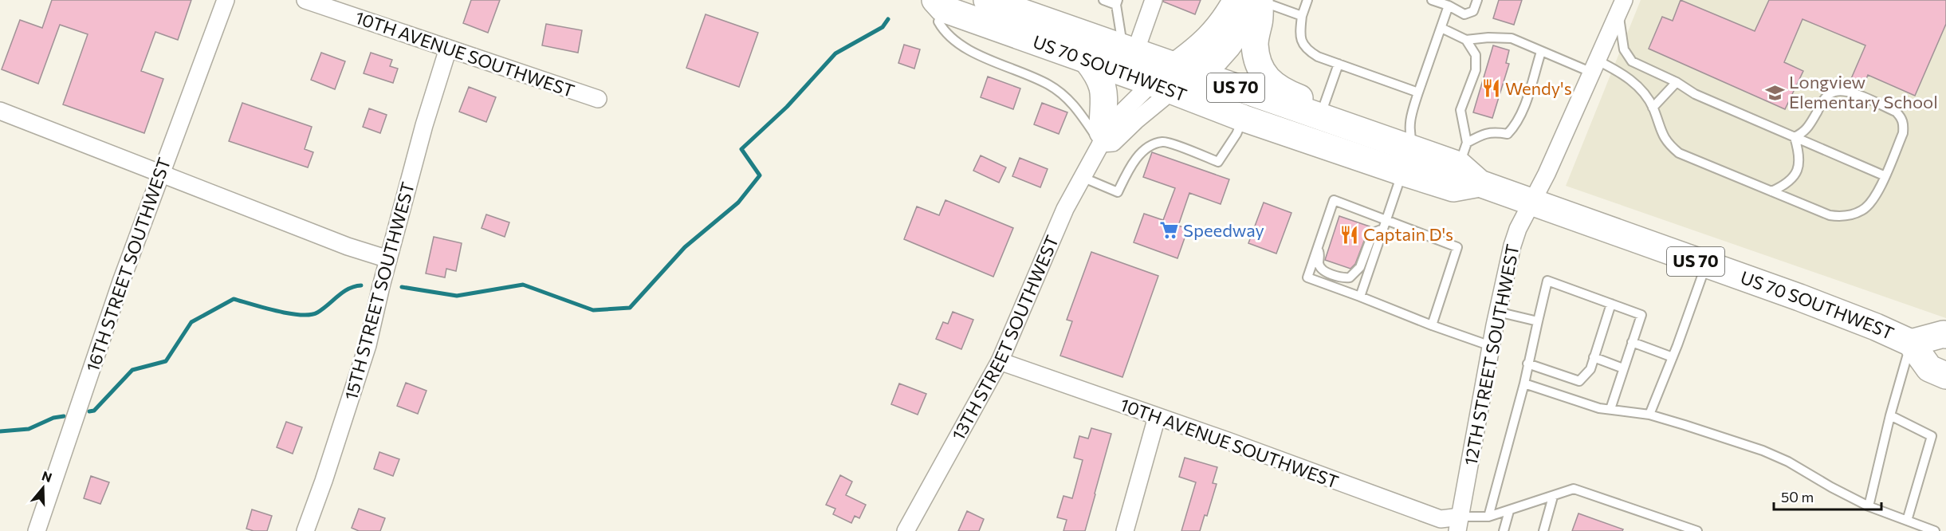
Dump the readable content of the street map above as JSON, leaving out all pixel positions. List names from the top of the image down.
{
  "streets": {
    "main road": ["US 70 SOUTHWEST", "US 70", "13TH STREET SOUTHWEST"],
    "street": [
      "10TH AVENUE SOUTHWEST",
      "16TH STREET SOUTHWEST",
      "15TH STREET SOUTHWEST",
      "12TH STREET SOUTHWEST"
    ]
  },
  "crossings": [
    ["10TH AVENUE SOUTHWEST", "15TH STREET SOUTHWEST"],
    ["10TH AVENUE SOUTHWEST", "13TH STREET SOUTHWEST"],
    ["10TH AVENUE SOUTHWEST", "12TH STREET SOUTHWEST"],
    ["US 70 SOUTHWEST", "13TH STREET SOUTHWEST"],
    ["US 70 SOUTHWEST", "12TH STREET SOUTHWEST"]
  ],
  "places": {
    "restaurant": ["Wendy's", "Captain D's"],
    "school or university": ["Longview Elementary School"],
    "supermarket": ["Speedway"]
  },
  "scale_bar": "50 m",
  "north": "top"
}
